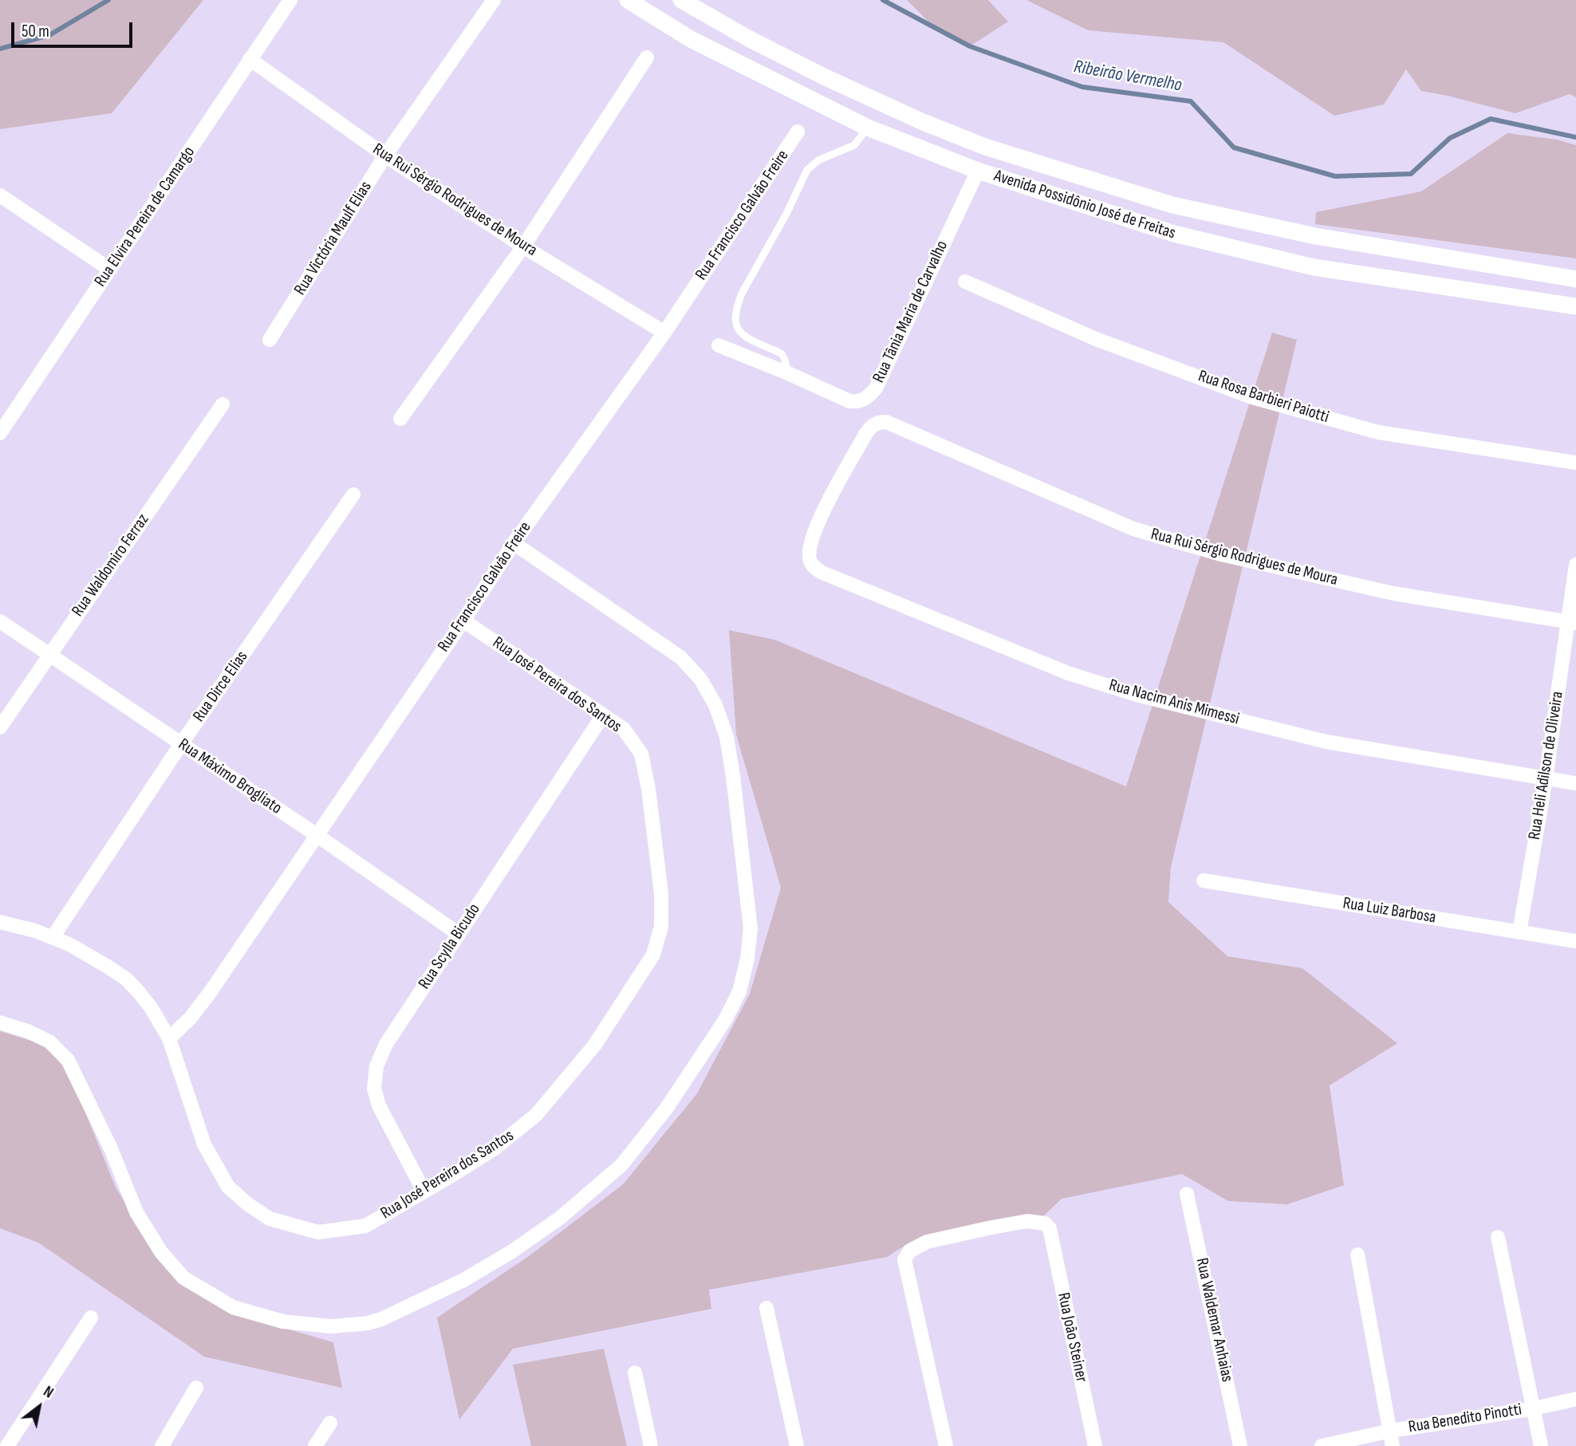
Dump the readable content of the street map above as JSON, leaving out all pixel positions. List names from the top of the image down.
{
  "streets": {
    "street": [
      "Rua Rui Sérgio Rodrigues de Moura",
      "Avenida Possidônio José de Freitas",
      "Rua Francisco Galvão Freire",
      "Rua Elvira Pereira de Camargo",
      "Rua Victória Maulf Elias",
      "Rua Tânia Maria de Carvalho",
      "Rua Rosa Barbieri Paiotti",
      "Rua Waldomiro Ferraz",
      "Rua José Pereira dos Santos",
      "Rua Dirce Elias",
      "Rua Nacim Anis Mimessi",
      "Rua Heli Adilson de Oliveira",
      "Rua Máximo Brogliato",
      "Rua Luiz Barbosa",
      "Rua Scylla Bicudo",
      "Rua Waldemar Anhaias",
      "Rua João Steiner",
      "Rua Benedito Pinotti"
    ]
  },
  "crossings": [
    ["Rua Rui Sérgio Rodrigues de Moura", "Rua Francisco Galvão Freire"],
    ["Rua Rui Sérgio Rodrigues de Moura", "Rua Elvira Pereira de Camargo"],
    ["Rua Rui Sérgio Rodrigues de Moura", "Rua Victória Maulf Elias"],
    ["Rua Rui Sérgio Rodrigues de Moura", "Rua Nacim Anis Mimessi"],
    ["Rua Rui Sérgio Rodrigues de Moura", "Rua Heli Adilson de Oliveira"],
    ["Avenida Possidônio José de Freitas", "Rua Tânia Maria de Carvalho"],
    ["Rua Francisco Galvão Freire", "Rua José Pereira dos Santos"],
    ["Rua Francisco Galvão Freire", "Rua Máximo Brogliato"],
    ["Rua Waldomiro Ferraz", "Rua Máximo Brogliato"],
    ["Rua José Pereira dos Santos", "Rua Scylla Bicudo"],
    ["Rua Dirce Elias", "Rua Máximo Brogliato"],
    ["Rua Nacim Anis Mimessi", "Rua Heli Adilson de Oliveira"],
    ["Rua Heli Adilson de Oliveira", "Rua Luiz Barbosa"],
    ["Rua Máximo Brogliato", "Rua Scylla Bicudo"]
  ],
  "water": ["Ribeirão Vermelho"],
  "scale_bar": "50 m",
  "north": "top right"
}
